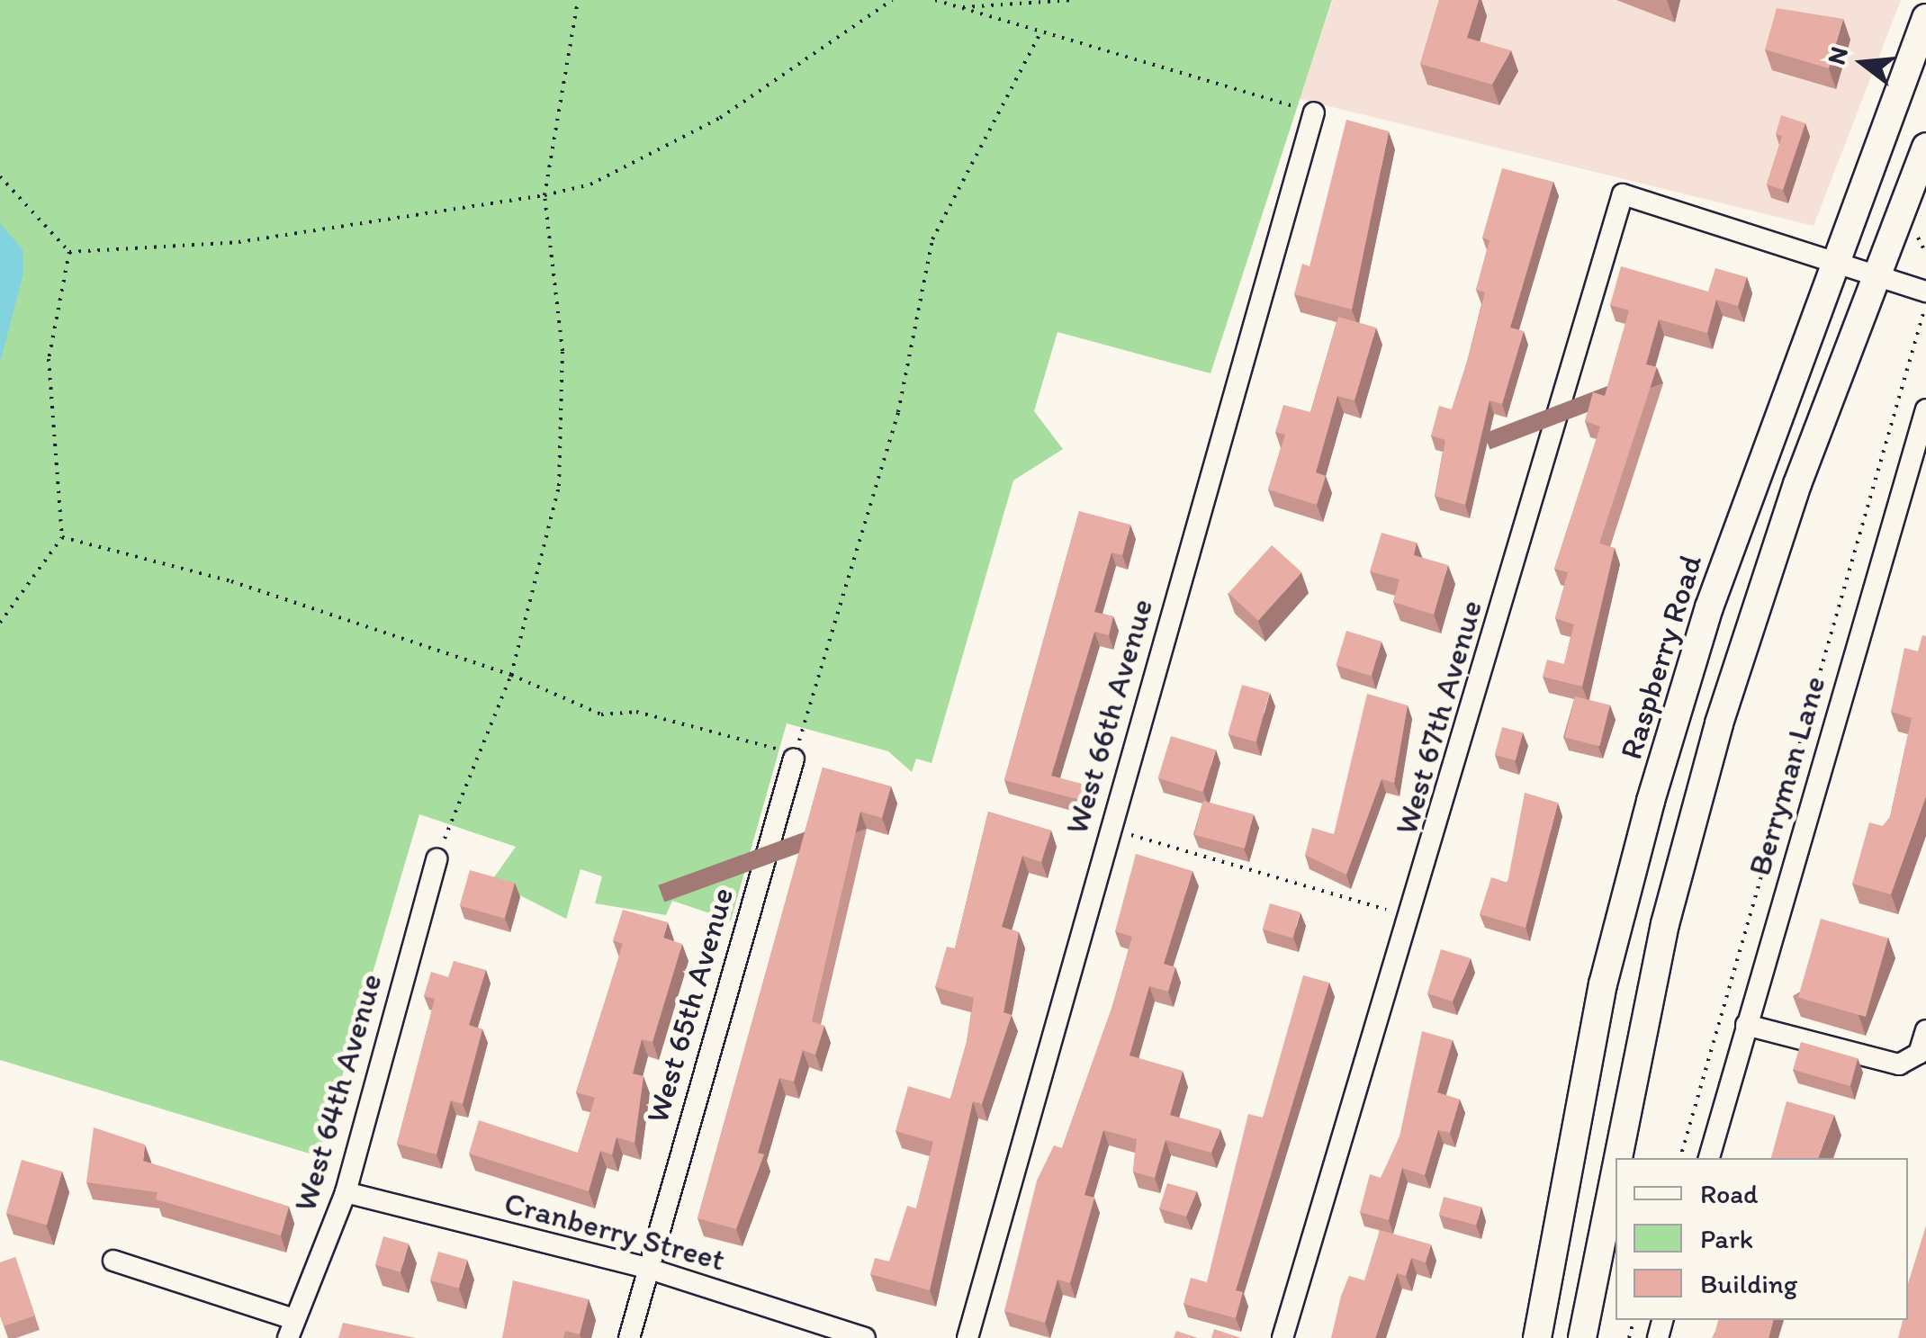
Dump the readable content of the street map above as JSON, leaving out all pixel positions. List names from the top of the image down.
{
  "streets": {
    "main road": ["Raspberry Road"],
    "street": [
      "West 66th Avenue",
      "West 67th Avenue",
      "Berryman Lane",
      "West 65th Avenue",
      "West 64th Avenue",
      "Cranberry Street"
    ]
  },
  "crossings": [
    ["Raspberry Road", "West 67th Avenue"],
    ["West 65th Avenue", "Cranberry Street"],
    ["West 64th Avenue", "Cranberry Street"]
  ],
  "legend": ["Road", "Park", "Building"],
  "north": "left"
}
